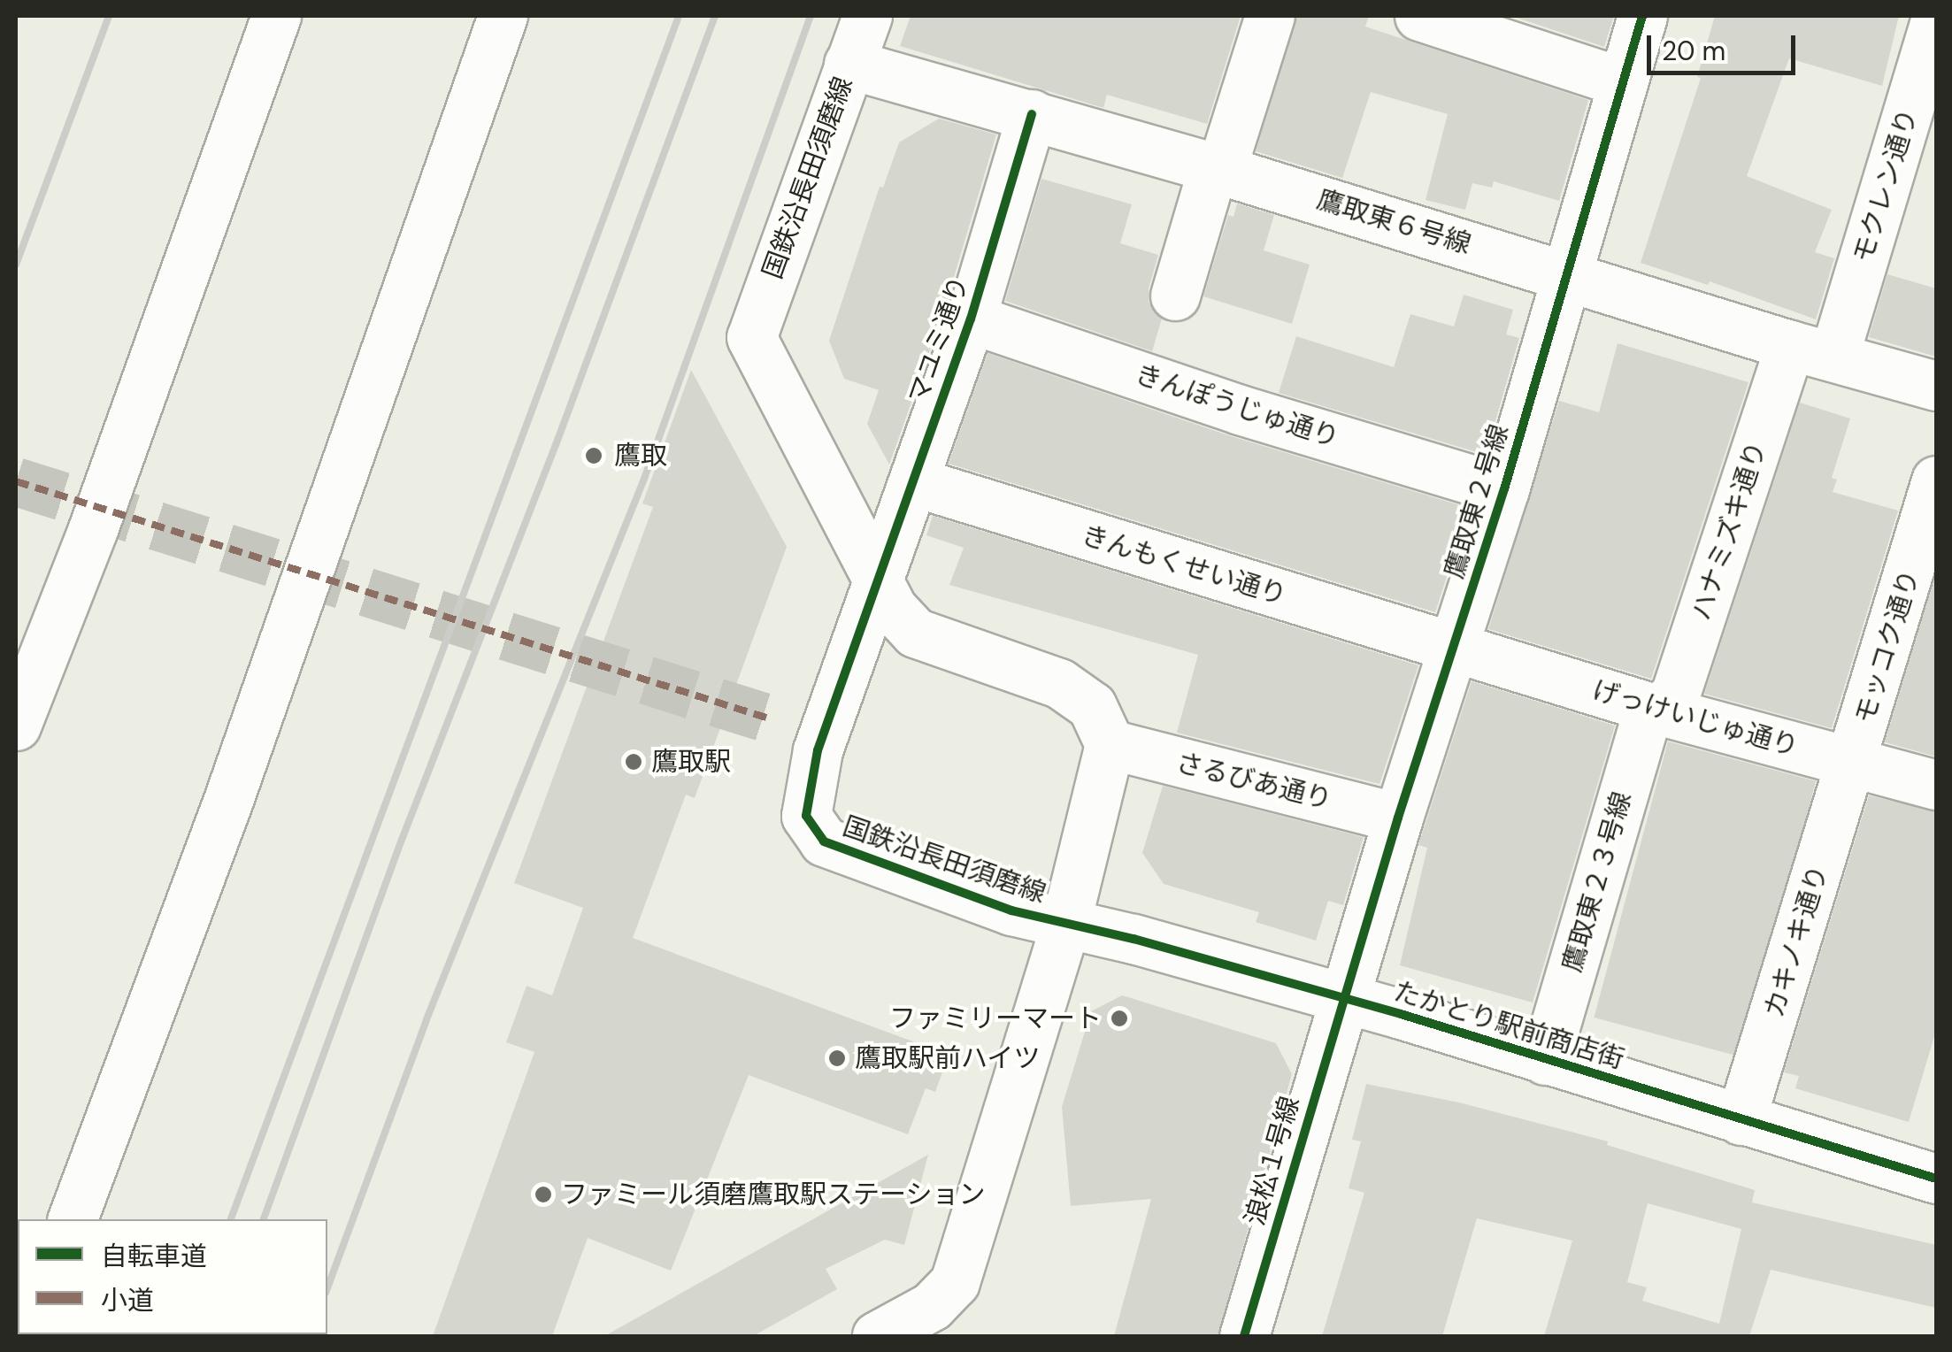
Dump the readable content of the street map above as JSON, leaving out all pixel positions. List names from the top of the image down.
{
  "streets": {
    "street": [
      "国鉄沿長田須磨線",
      "モクレン通り",
      "鷹取東６号線",
      "マユミ通り",
      "きんぽうじゅ通り",
      "鷹取東２号線",
      "ハナミズキ通り",
      "きんもくせい通り",
      "モッコク通り",
      "げっけいじゅ通り",
      "さるびあ通り",
      "鷹取東２３号線",
      "カキノキ通り",
      "たかとり駅前商店街",
      "浪松１号線"
    ]
  },
  "crossings": [
    ["国鉄沿長田須磨線", "鷹取東６号線"],
    ["国鉄沿長田須磨線", "マユミ通り"],
    ["国鉄沿長田須磨線", "さるびあ通り"],
    ["国鉄沿長田須磨線", "たかとり駅前商店街"],
    ["モクレン通り", "鷹取東６号線"],
    ["モクレン通り", "ハナミズキ通り"],
    ["鷹取東６号線", "マユミ通り"],
    ["鷹取東６号線", "鷹取東２号線"],
    ["鷹取東６号線", "ハナミズキ通り"],
    ["マユミ通り", "きんぽうじゅ通り"],
    ["マユミ通り", "きんもくせい通り"],
    ["きんぽうじゅ通り", "鷹取東２号線"],
    ["鷹取東２号線", "きんもくせい通り"],
    ["鷹取東２号線", "げっけいじゅ通り"],
    ["鷹取東２号線", "さるびあ通り"],
    ["鷹取東２号線", "たかとり駅前商店街"],
    ["鷹取東２号線", "浪松１号線"],
    ["ハナミズキ通り", "げっけいじゅ通り"],
    ["ハナミズキ通り", "鷹取東２３号線"],
    ["きんもくせい通り", "げっけいじゅ通り"],
    ["モッコク通り", "げっけいじゅ通り"],
    ["モッコク通り", "カキノキ通り"],
    ["げっけいじゅ通り", "鷹取東２３号線"],
    ["げっけいじゅ通り", "カキノキ通り"],
    ["鷹取東２３号線", "たかとり駅前商店街"],
    ["カキノキ通り", "たかとり駅前商店街"],
    ["たかとり駅前商店街", "浪松１号線"]
  ],
  "places": [
    "鷹取",
    "鷹取駅",
    "ファミリーマート",
    "鷹取駅前ハイツ",
    "ファミール須磨鷹取駅ステーション"
  ],
  "legend": ["自転車道", "小道"],
  "scale_bar": "20 m"
}
